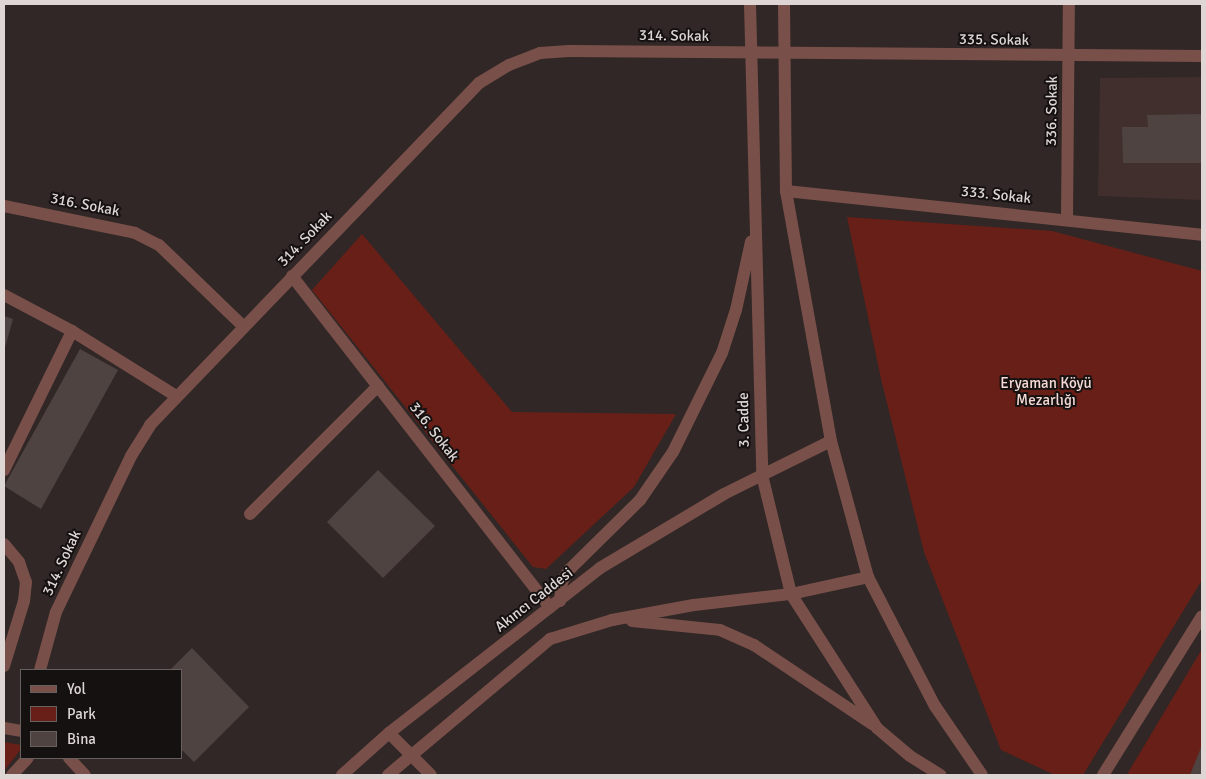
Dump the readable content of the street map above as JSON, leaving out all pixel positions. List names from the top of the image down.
{
  "streets": {
    "street": [
      "314. Sokak",
      "335. Sokak",
      "336. Sokak",
      "333. Sokak",
      "316. Sokak",
      "3. Cadde",
      "Akıncı Caddesi"
    ]
  },
  "crossings": [
    ["314. Sokak", "335. Sokak"],
    ["314. Sokak", "316. Sokak"],
    ["314. Sokak", "3. Cadde"],
    ["335. Sokak", "336. Sokak"],
    ["335. Sokak", "3. Cadde"],
    ["336. Sokak", "333. Sokak"],
    ["316. Sokak", "Akıncı Caddesi"],
    ["3. Cadde", "Akıncı Caddesi"]
  ],
  "parks": ["Eryaman Köyü Mezarlığı"],
  "legend": ["Yol", "Park", "Bina"]
}
